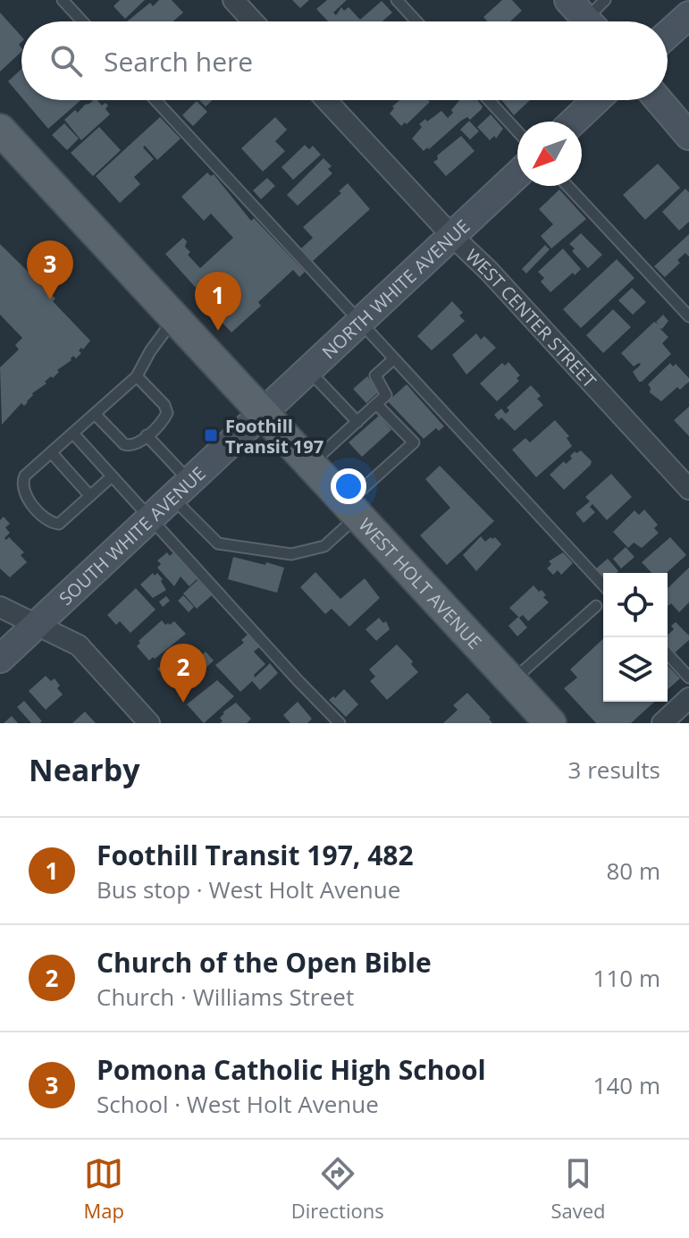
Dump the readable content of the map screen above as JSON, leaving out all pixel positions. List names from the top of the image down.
{
  "streets": {
    "main road": ["WEST HOLT AVENUE"],
    "street": ["NORTH WHITE AVENUE", "WEST CENTER STREET", "SOUTH WHITE AVENUE"]
  },
  "crossings": [
    ["NORTH WHITE AVENUE", "WEST CENTER STREET"],
    ["NORTH WHITE AVENUE", "SOUTH WHITE AVENUE"],
    ["NORTH WHITE AVENUE", "WEST HOLT AVENUE"],
    ["SOUTH WHITE AVENUE", "WEST HOLT AVENUE"]
  ],
  "places": {
    "transit": ["Foothill Transit 197"]
  },
  "north": "bottom left",
  "page": {
    "search": "Search here",
    "pins": ["3", "1", "2"],
    "heading": ["Nearby", "3 results"],
    "list": [
      {
        "mark": "1",
        "name": "Foothill Transit 197, 482",
        "note": "Bus stop · West Holt Avenue",
        "value": "80 m"
      },
      {
        "mark": "2",
        "name": "Church of the Open Bible",
        "note": "Church · Williams Street",
        "value": "110 m"
      },
      {
        "mark": "3",
        "name": "Pomona Catholic High School",
        "note": "School · West Holt Avenue",
        "value": "140 m"
      }
    ],
    "nav": ["Map", "Directions", "Saved"]
  }
}
